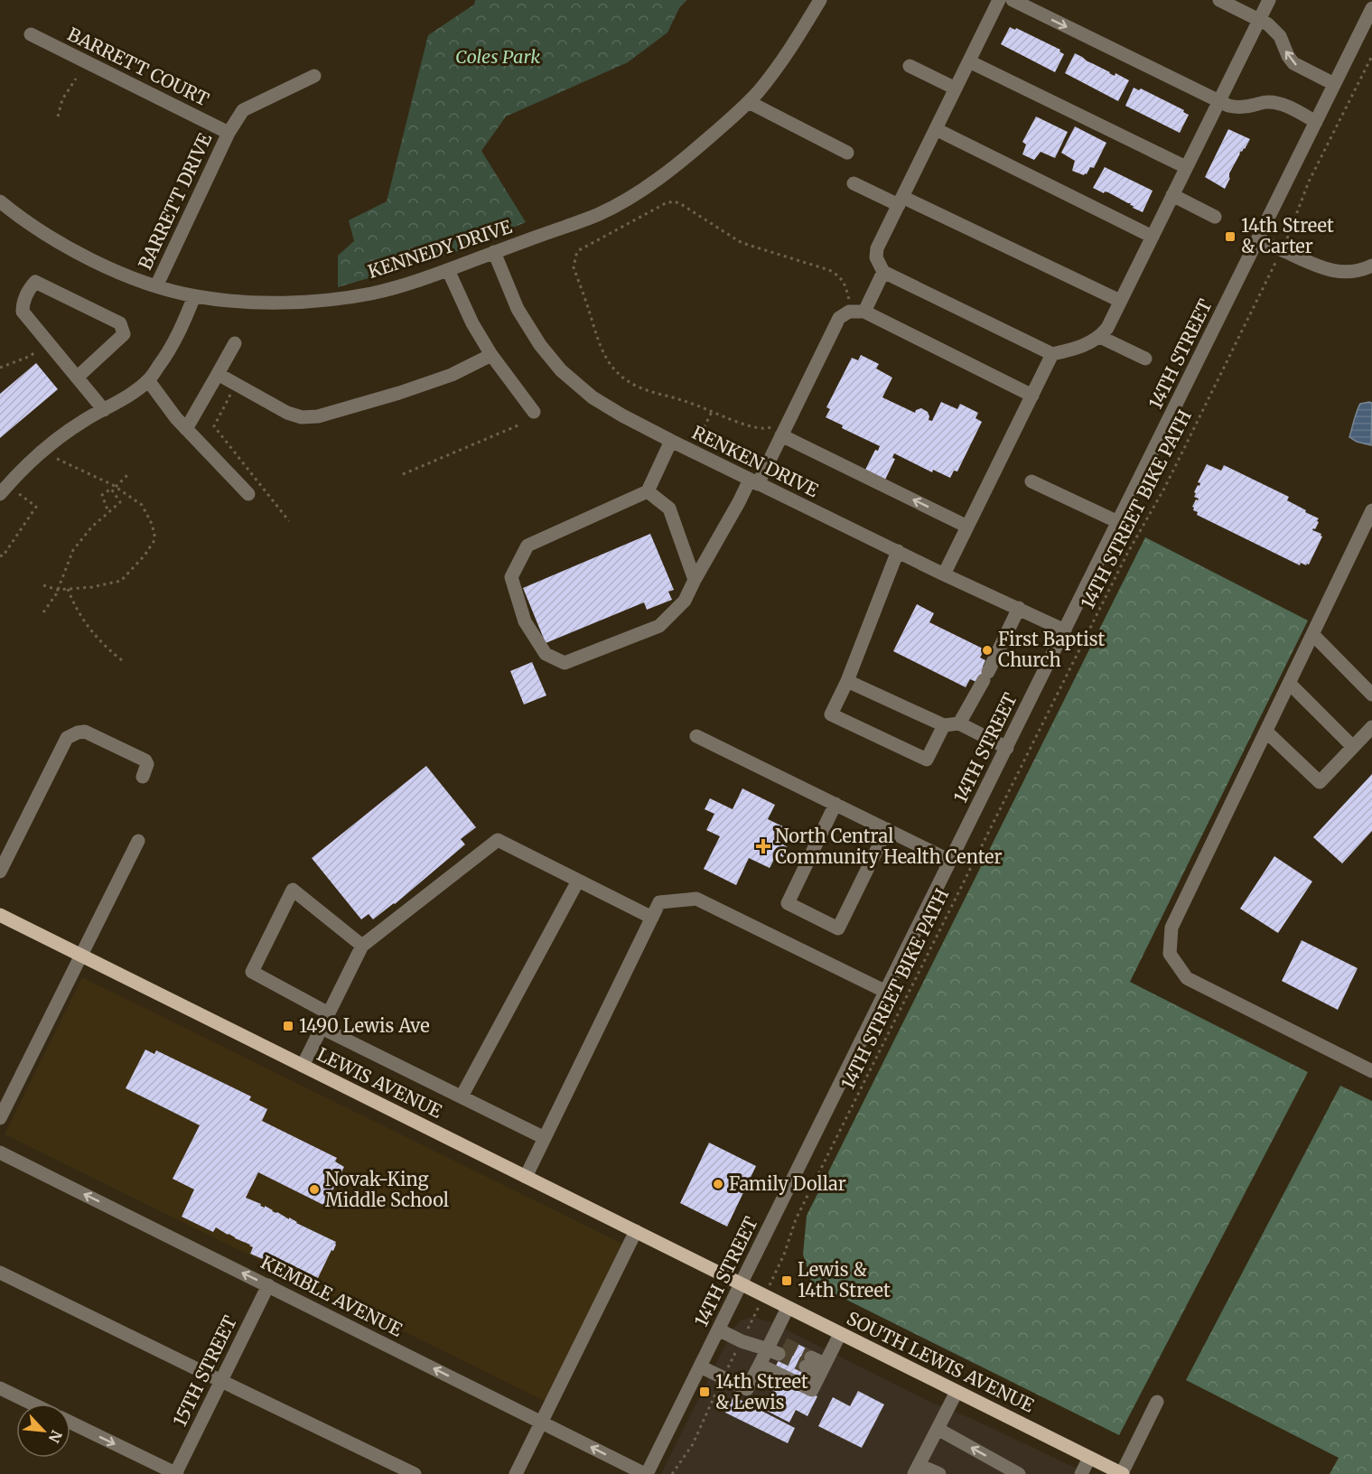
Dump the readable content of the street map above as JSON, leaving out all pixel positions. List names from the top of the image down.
{
  "streets": {
    "main road": ["LEWIS AVENUE", "SOUTH LEWIS AVENUE"],
    "street": [
      "BARRETT COURT",
      "BARRETT DRIVE",
      "KENNEDY DRIVE",
      "14TH STREET",
      "RENKEN DRIVE",
      "KEMBLE AVENUE",
      "15TH STREET"
    ],
    "path": ["14TH STREET BIKE PATH"]
  },
  "crossings": [
    ["BARRETT COURT", "BARRETT DRIVE"],
    ["BARRETT DRIVE", "KENNEDY DRIVE"],
    ["KENNEDY DRIVE", "RENKEN DRIVE"],
    ["14TH STREET", "RENKEN DRIVE"],
    ["14TH STREET", "LEWIS AVENUE"],
    ["14TH STREET", "KEMBLE AVENUE"],
    ["14TH STREET", "SOUTH LEWIS AVENUE"],
    ["LEWIS AVENUE", "SOUTH LEWIS AVENUE"],
    ["KEMBLE AVENUE", "15TH STREET"]
  ],
  "parks": ["Coles Park"],
  "places": {
    "transit": [
      "14th Street & Carter",
      "1490 Lewis Ave",
      "Lewis & 14th Street",
      "14th Street & Lewis"
    ],
    "other": ["First Baptist Church", "Family Dollar", "Novak-King Middle School"],
    "health": ["North Central Community Health Center"]
  },
  "north": "bottom right"
}
